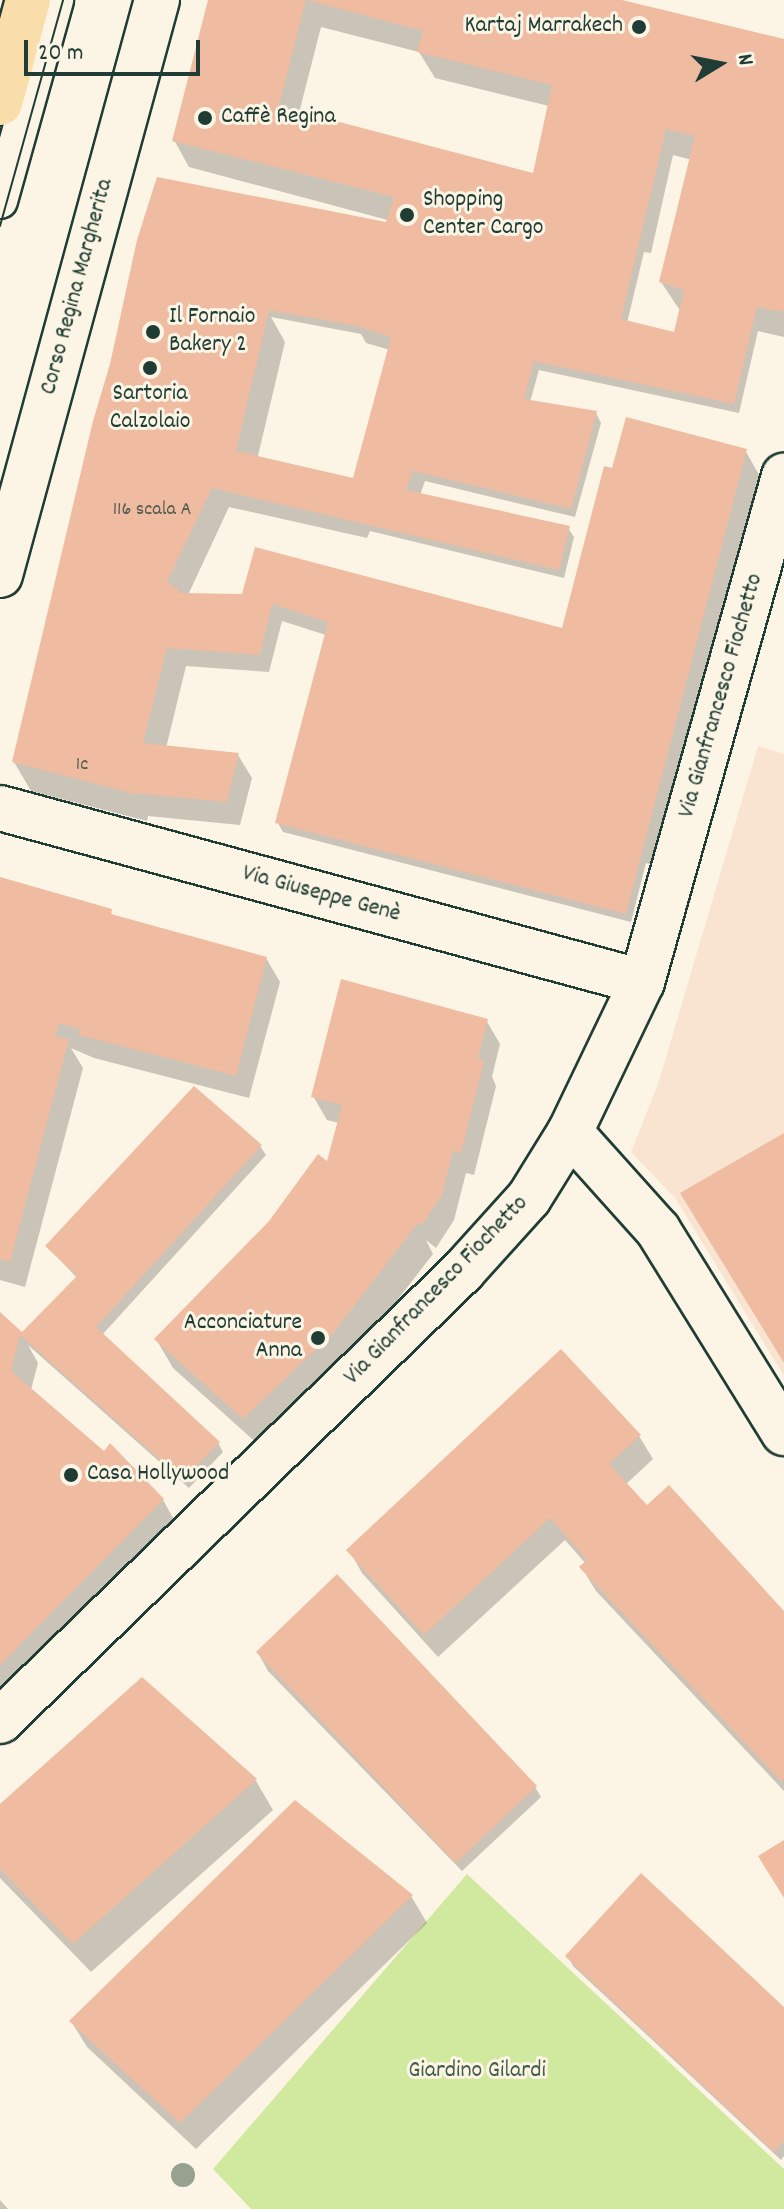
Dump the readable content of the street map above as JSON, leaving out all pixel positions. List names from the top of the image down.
{
  "streets": {
    "street": ["Corso Regina Margherita", "Via Gianfrancesco Fiochetto", "Via Giuseppe Genè"]
  },
  "crossings": [
    ["Via Gianfrancesco Fiochetto", "Via Giuseppe Genè"]
  ],
  "parks": ["Giardino Gilardi"],
  "places": [
    "Kartaj Marrakech",
    "Caffè Regina",
    "Shopping Center Cargo",
    "Il Fornaio Bakery 2",
    "Sartoria Calzolaio",
    "Acconciature Anna",
    "Casa Hollywood"
  ],
  "house_numbers": ["116 scala A", "1c"],
  "scale_bar": "20 m",
  "north": "right"
}
